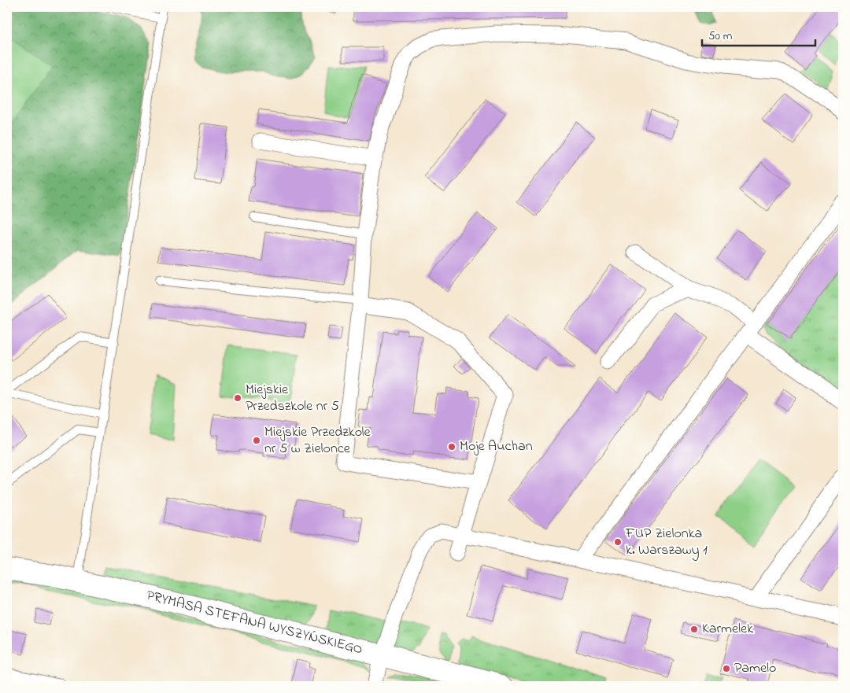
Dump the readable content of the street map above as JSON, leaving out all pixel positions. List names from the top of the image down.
{
  "streets": {
    "main road": ["PRYMASA STEFANA WYSZYŃSKIEGO"]
  },
  "places": [
    "Miejskie Przedszkole nr 5",
    "Miejskie Przedzkole nr 5 w Zielonce",
    "Moje Auchan",
    "FUP Zielonka k. Warszawy 1",
    "Karmelek",
    "Pamelo"
  ],
  "scale_bar": "50 m"
}
